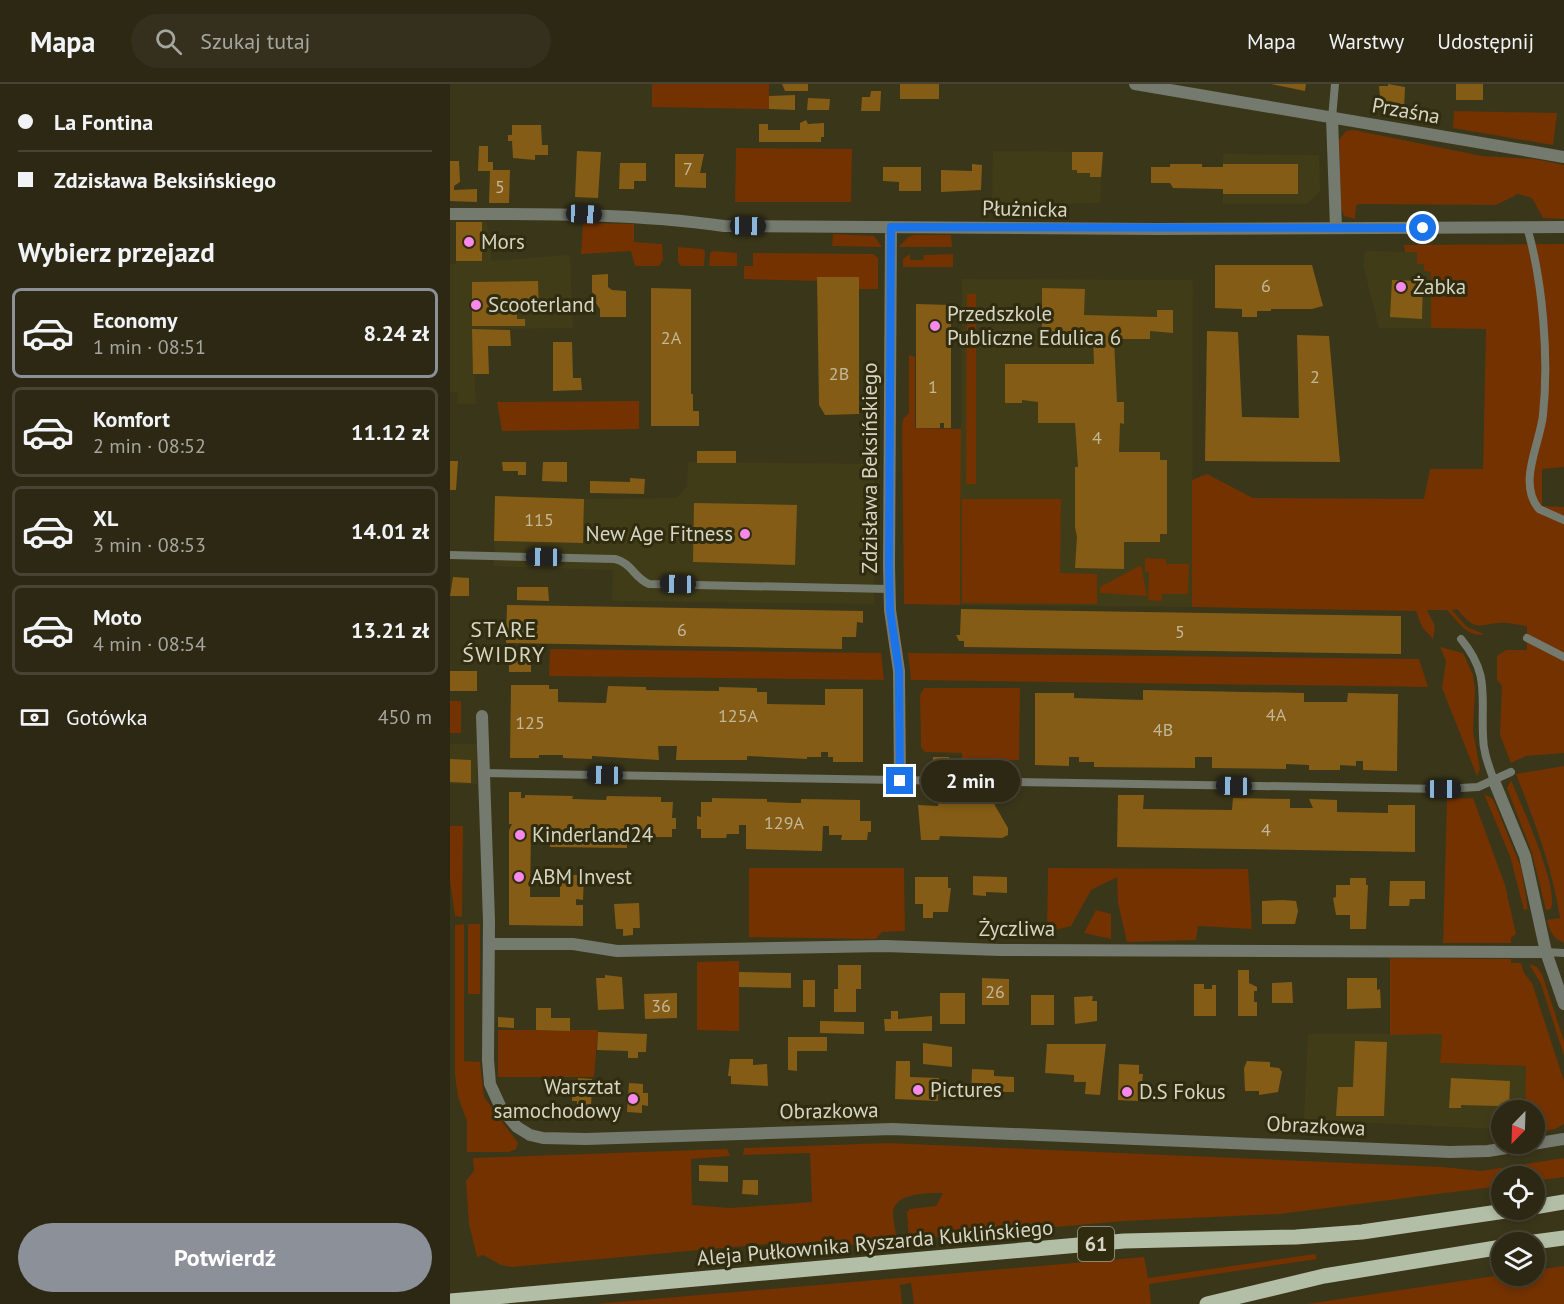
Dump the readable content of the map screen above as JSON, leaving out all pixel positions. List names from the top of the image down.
{
  "streets": {
    "main road": ["Aleja Pułkownika Ryszarda Kuklińskiego", "61"],
    "street": [
      "Przaśna",
      "Płużnicka",
      "Zdzisława Beksińskiego",
      "Życzliwa",
      "Obrazkowa"
    ]
  },
  "crossings": [
    ["Płużnicka", "Zdzisława Beksińskiego"],
    ["Życzliwa", "Obrazkowa"]
  ],
  "districts": ["STARE ŚWIDRY"],
  "places": [
    "Mors",
    "Żabka",
    "Scooterland",
    "Przedszkole Publiczne Edulica 6",
    "New Age Fitness",
    "Kinderland24",
    "ABM Invest",
    "Pictures",
    "D.S Fokus",
    "Warsztat samochodowy"
  ],
  "house_numbers": [
    "7",
    "5",
    "6",
    "2A",
    "2B",
    "2",
    "1",
    "4",
    "115",
    "6",
    "5",
    "4A",
    "125A",
    "125",
    "4B",
    "129A",
    "4",
    "26",
    "36"
  ],
  "north": "bottom left",
  "page": {
    "header": "Mapa",
    "search": "Szukaj tutaj",
    "nav": ["Mapa", "Warstwy", "Udostępnij"],
    "banner": ["La Fontina", "Zdzisława Beksińskiego"],
    "heading": "Wybierz przejazd",
    "list": [
      {
        "name": "Economy",
        "note": "1 min · 08:51",
        "value": "8.24 zł"
      },
      {
        "name": "Komfort",
        "note": "2 min · 08:52",
        "value": "11.12 zł"
      },
      {
        "name": "XL",
        "note": "3 min · 08:53",
        "value": "14.01 zł"
      },
      {
        "name": "Moto",
        "note": "4 min · 08:54",
        "value": "13.21 zł"
      }
    ],
    "pay": ["Gotówka", "450 m"],
    "bubble": "2 min",
    "buttons": "Potwierdź"
  }
}
